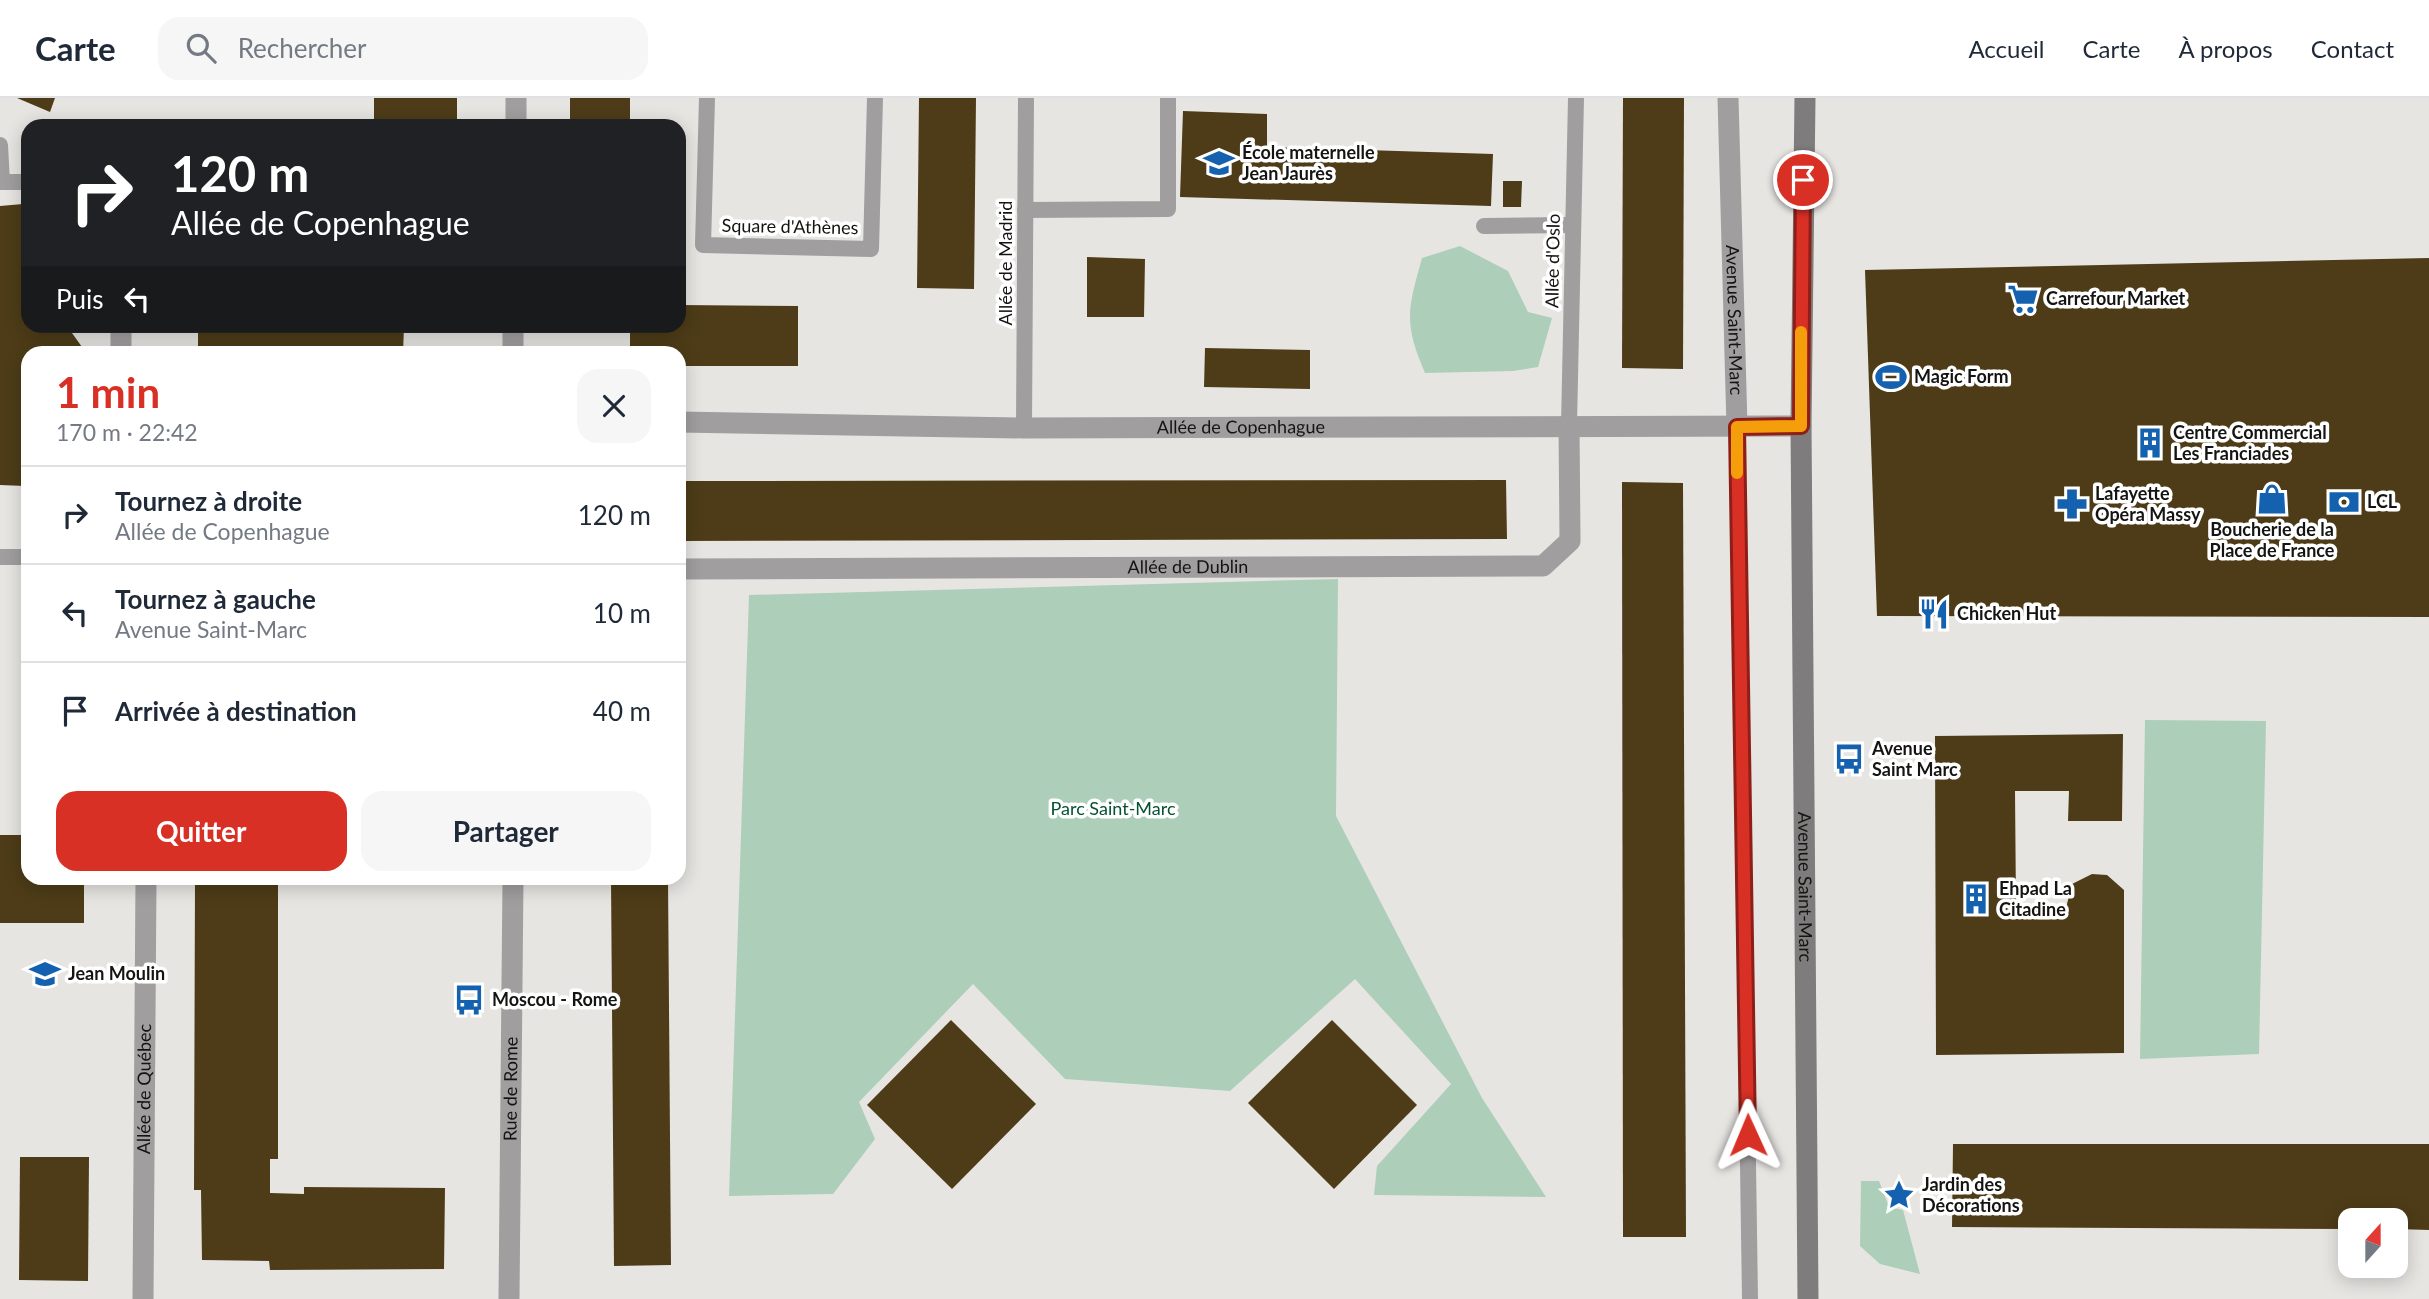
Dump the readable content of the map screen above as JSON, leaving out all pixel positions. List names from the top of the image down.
{
  "streets": {
    "street": [
      "Avenue Saint-Marc",
      "Allée de Copenhague",
      "Allée de Dublin",
      "Allée de Québec",
      "Rue de Rome"
    ],
    "lane": ["Square d'Athènes", "Allée d'Oslo", "Allée de Madrid"]
  },
  "crossings": [
    ["Allée d'Oslo", "Allée de Copenhague"],
    ["Allée d'Oslo", "Allée de Dublin"],
    ["Allée de Madrid", "Allée de Copenhague"],
    ["Avenue Saint-Marc", "Allée de Copenhague"],
    ["Allée de Copenhague", "Allée de Dublin"]
  ],
  "parks": ["Parc Saint-Marc"],
  "places": {
    "school or university": ["École maternelle Jean Jaurès", "Jean Moulin"],
    "supermarket": ["Carrefour Market"],
    "sports": ["Magic Form"],
    "building": ["Centre Commercial Les Franciades", "Ehpad La Citadine"],
    "shop": ["Boucherie de la Place de France"],
    "bank": ["LCL"],
    "pharmacy": ["Lafayette Opéra Massy"],
    "restaurant": ["Chicken Hut"],
    "bus stop": ["Avenue Saint Marc", "Moscou - Rome"],
    "place": ["Jardin des Décorations"]
  },
  "north": "top",
  "page": {
    "header": "Carte",
    "search": "Rechercher",
    "nav": [
      "Accueil",
      "Carte",
      "À propos",
      "Contact"
    ],
    "turn": ["120 m", "Allée de Copenhague"],
    "then": "Puis",
    "heading": ["1 min", "170 m · 22:42"],
    "list": [
      {
        "name": "Tournez à droite",
        "note": "Allée de Copenhague",
        "value": "120 m"
      },
      {
        "name": "Tournez à gauche",
        "note": "Avenue Saint-Marc",
        "value": "10 m"
      },
      {
        "name": "Arrivée à destination",
        "value": "40 m"
      }
    ],
    "buttons": ["Quitter", "Partager"]
  }
}
